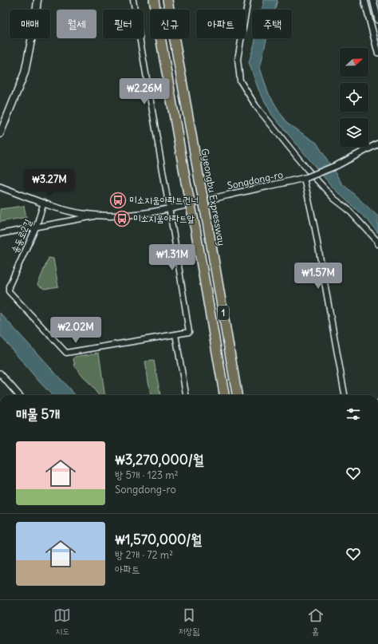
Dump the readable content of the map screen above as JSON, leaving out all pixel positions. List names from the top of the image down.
{
  "streets": {
    "highway": ["Gyeongbu Expressway", "1"],
    "street": ["Songdong-ro", "송동로2길"]
  },
  "crossings": [
    ["Songdong-ro", "송동로2길"]
  ],
  "places": {
    "bus stop": ["미소지움아파트건너", "미소지움아파트앞"]
  },
  "north": "right",
  "page": {
    "chip": [
      "매매",
      "월세",
      "필터",
      "신규",
      "아파트",
      "주택"
    ],
    "price": [
      "₩2.26M",
      "₩3.27M",
      "₩1.31M",
      "₩1.57M",
      "₩2.02M"
    ],
    "heading": "매물 5개",
    "list": [
      {
        "name": "₩3,270,000/월",
        "note": "방 5개 · 123 m² · Songdong-ro"
      },
      {
        "name": "₩1,570,000/월",
        "note": "방 2개 · 72 m² · 아파트"
      }
    ],
    "tabs": ["지도", "저장됨", "홈"]
  }
}
